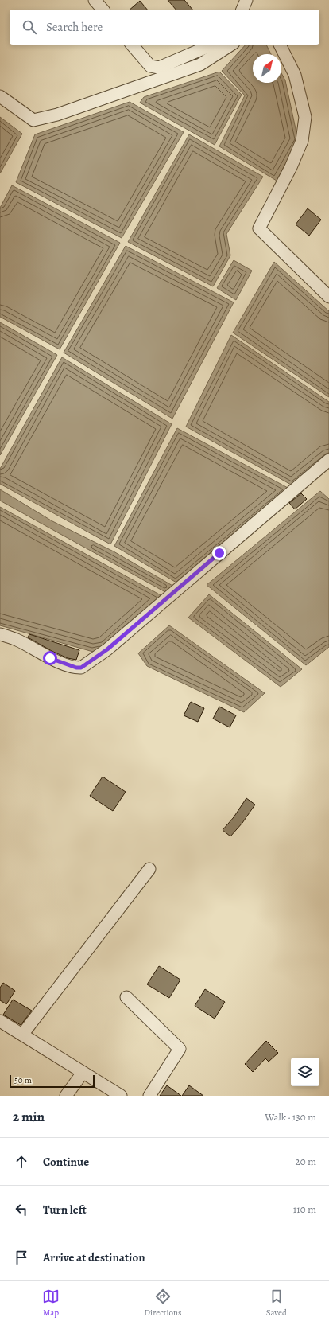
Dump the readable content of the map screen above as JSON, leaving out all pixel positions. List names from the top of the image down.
{
  "scale_bar": "50 m",
  "north": "top right",
  "page": {
    "search": "Search here",
    "scale": "50 m",
    "heading": ["2 min", "Walk · 130 m"],
    "list": [
      ["Continue", "20 m"],
      ["Turn left", "110 m"],
      "Arrive at destination"
    ],
    "nav": ["Map", "Directions", "Saved"]
  }
}
